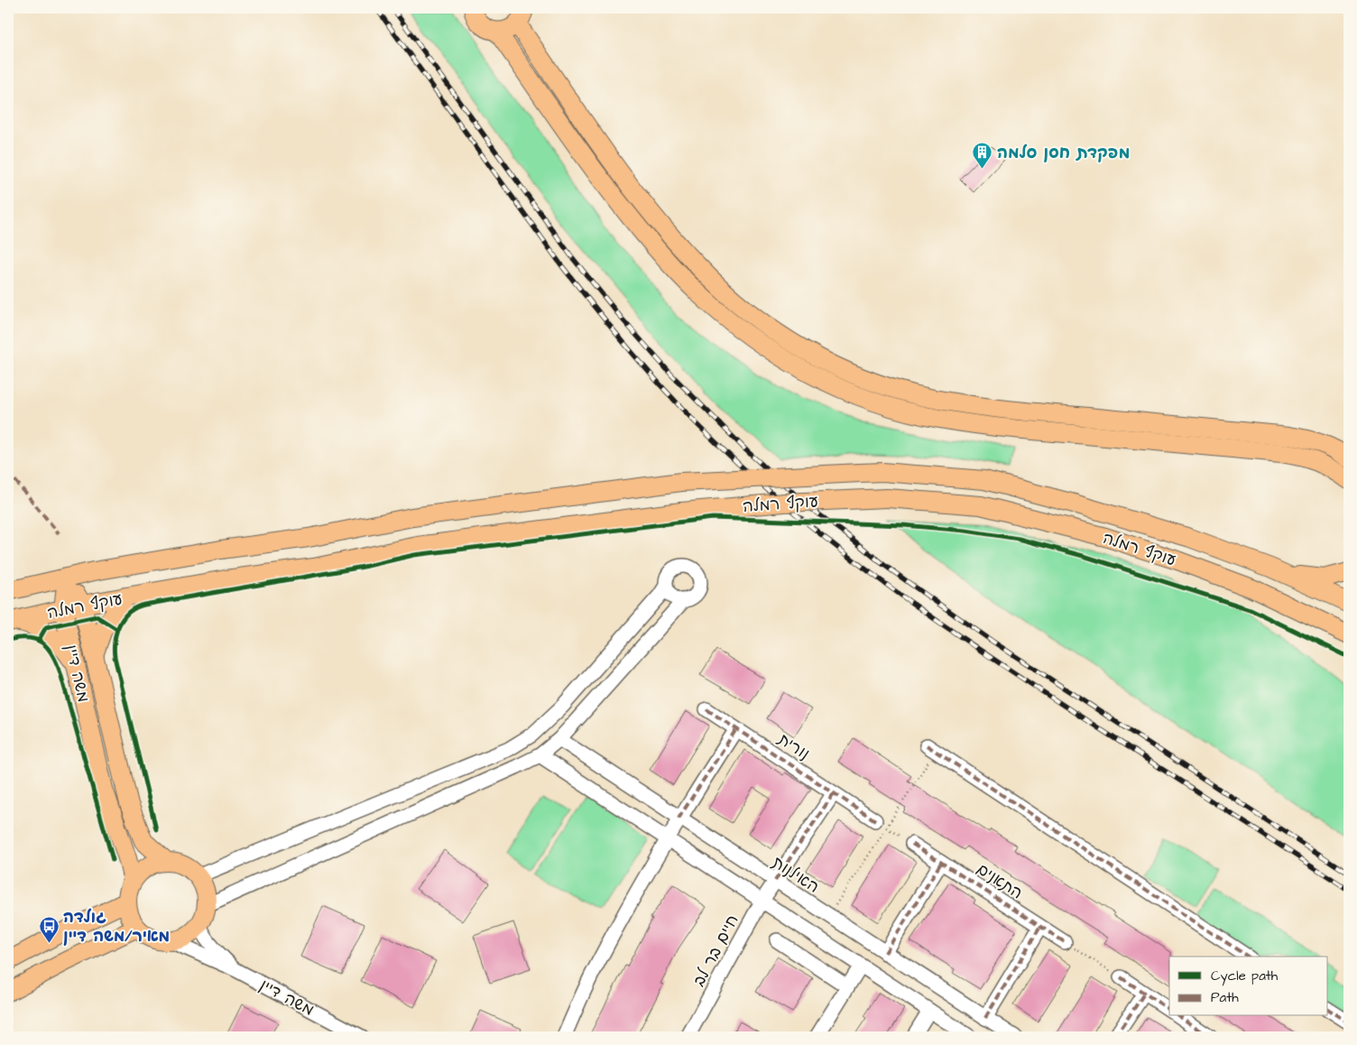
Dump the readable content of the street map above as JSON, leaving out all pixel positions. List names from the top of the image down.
{
  "streets": {
    "main road": ["עוקף רמלה", "משה דיין"],
    "street": [
      "נורית",
      "האילנות",
      "התאנים",
      "חיים בר לב"
    ]
  },
  "crossings": [
    ["עוקף רמלה", "משה דיין"],
    ["האילנות", "חיים בר לב"]
  ],
  "places": {
    "building": ["מפקדת חסן סלמה"],
    "bus stop": ["גולדה מאיר/משה דיין"]
  },
  "legend": ["Cycle path", "Path"]
}
